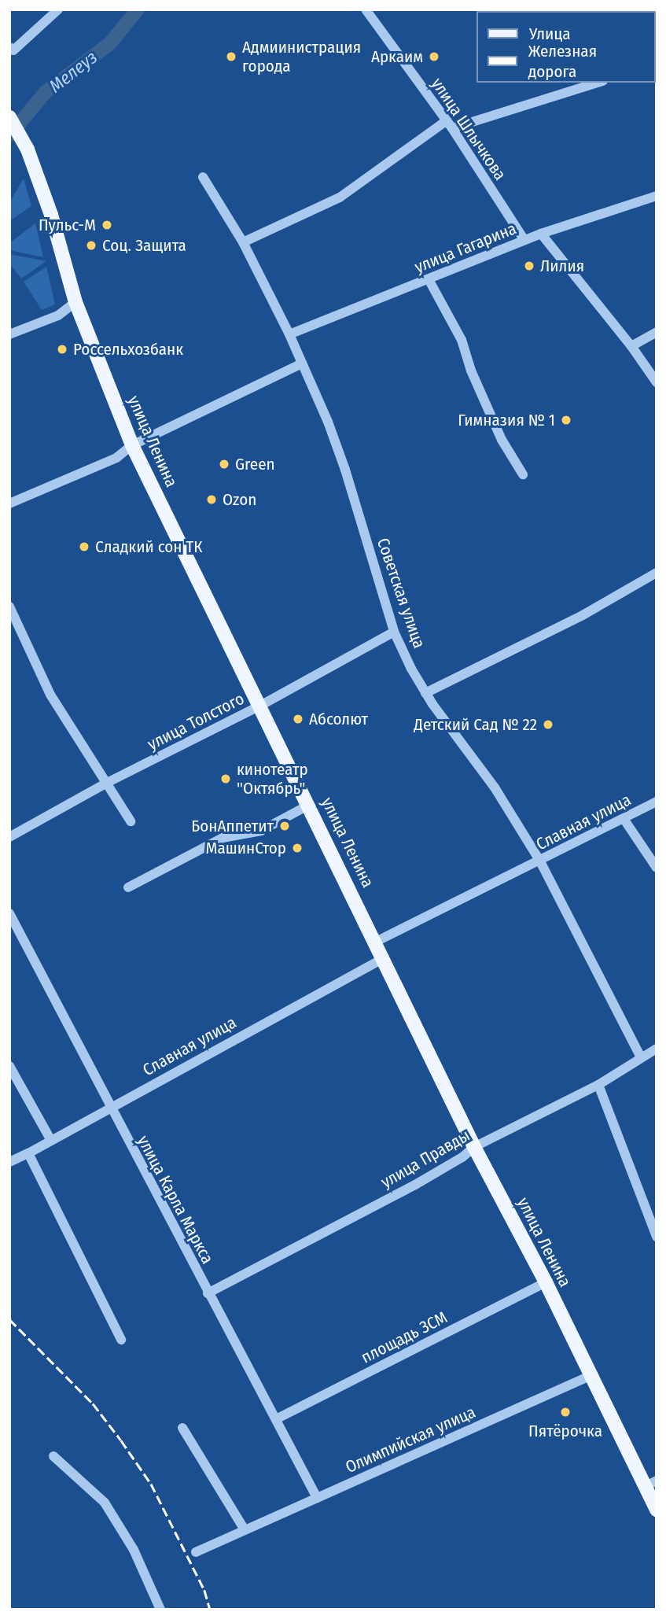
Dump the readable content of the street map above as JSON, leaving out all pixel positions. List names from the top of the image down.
{
  "streets": {
    "main road": ["улица Ленина"],
    "street": [
      "улица Шлычкова",
      "улица Гагарина",
      "Советская улица",
      "улица Толстого",
      "Славная улица",
      "улица Правды",
      "улица Карла Маркса",
      "площадь ЗСМ",
      "Олимпийская улица"
    ]
  },
  "crossings": [
    ["улица Шлычкова", "улица Гагарина"],
    ["улица Гагарина", "Советская улица"],
    ["улица Ленина", "улица Толстого"],
    ["улица Ленина", "Славная улица"],
    ["улица Ленина", "улица Правды"],
    ["улица Ленина", "площадь ЗСМ"],
    ["улица Ленина", "Олимпийская улица"],
    ["Советская улица", "улица Толстого"],
    ["Советская улица", "Славная улица"],
    ["Советская улица", "улица Правды"],
    ["Славная улица", "улица Карла Маркса"],
    ["улица Правды", "улица Карла Маркса"],
    ["улица Карла Маркса", "площадь ЗСМ"],
    ["улица Карла Маркса", "Олимпийская улица"]
  ],
  "water": ["Мелеуз"],
  "places": [
    "Адмиинистрация города",
    "Аркаим",
    "Пульс-М",
    "Соц. Защита",
    "Лилия",
    "Россельхозбанк",
    "Гимназия № 1",
    "Green",
    "Ozon",
    "Сладкий сон ТК",
    "Абсолют",
    "Детский Сад № 22",
    "кинотеатр \"Октябрь\"",
    "БонАппетит",
    "МашинСтор",
    "Пятёрочка"
  ],
  "legend": ["Улица", "Железная дорога"]
}
